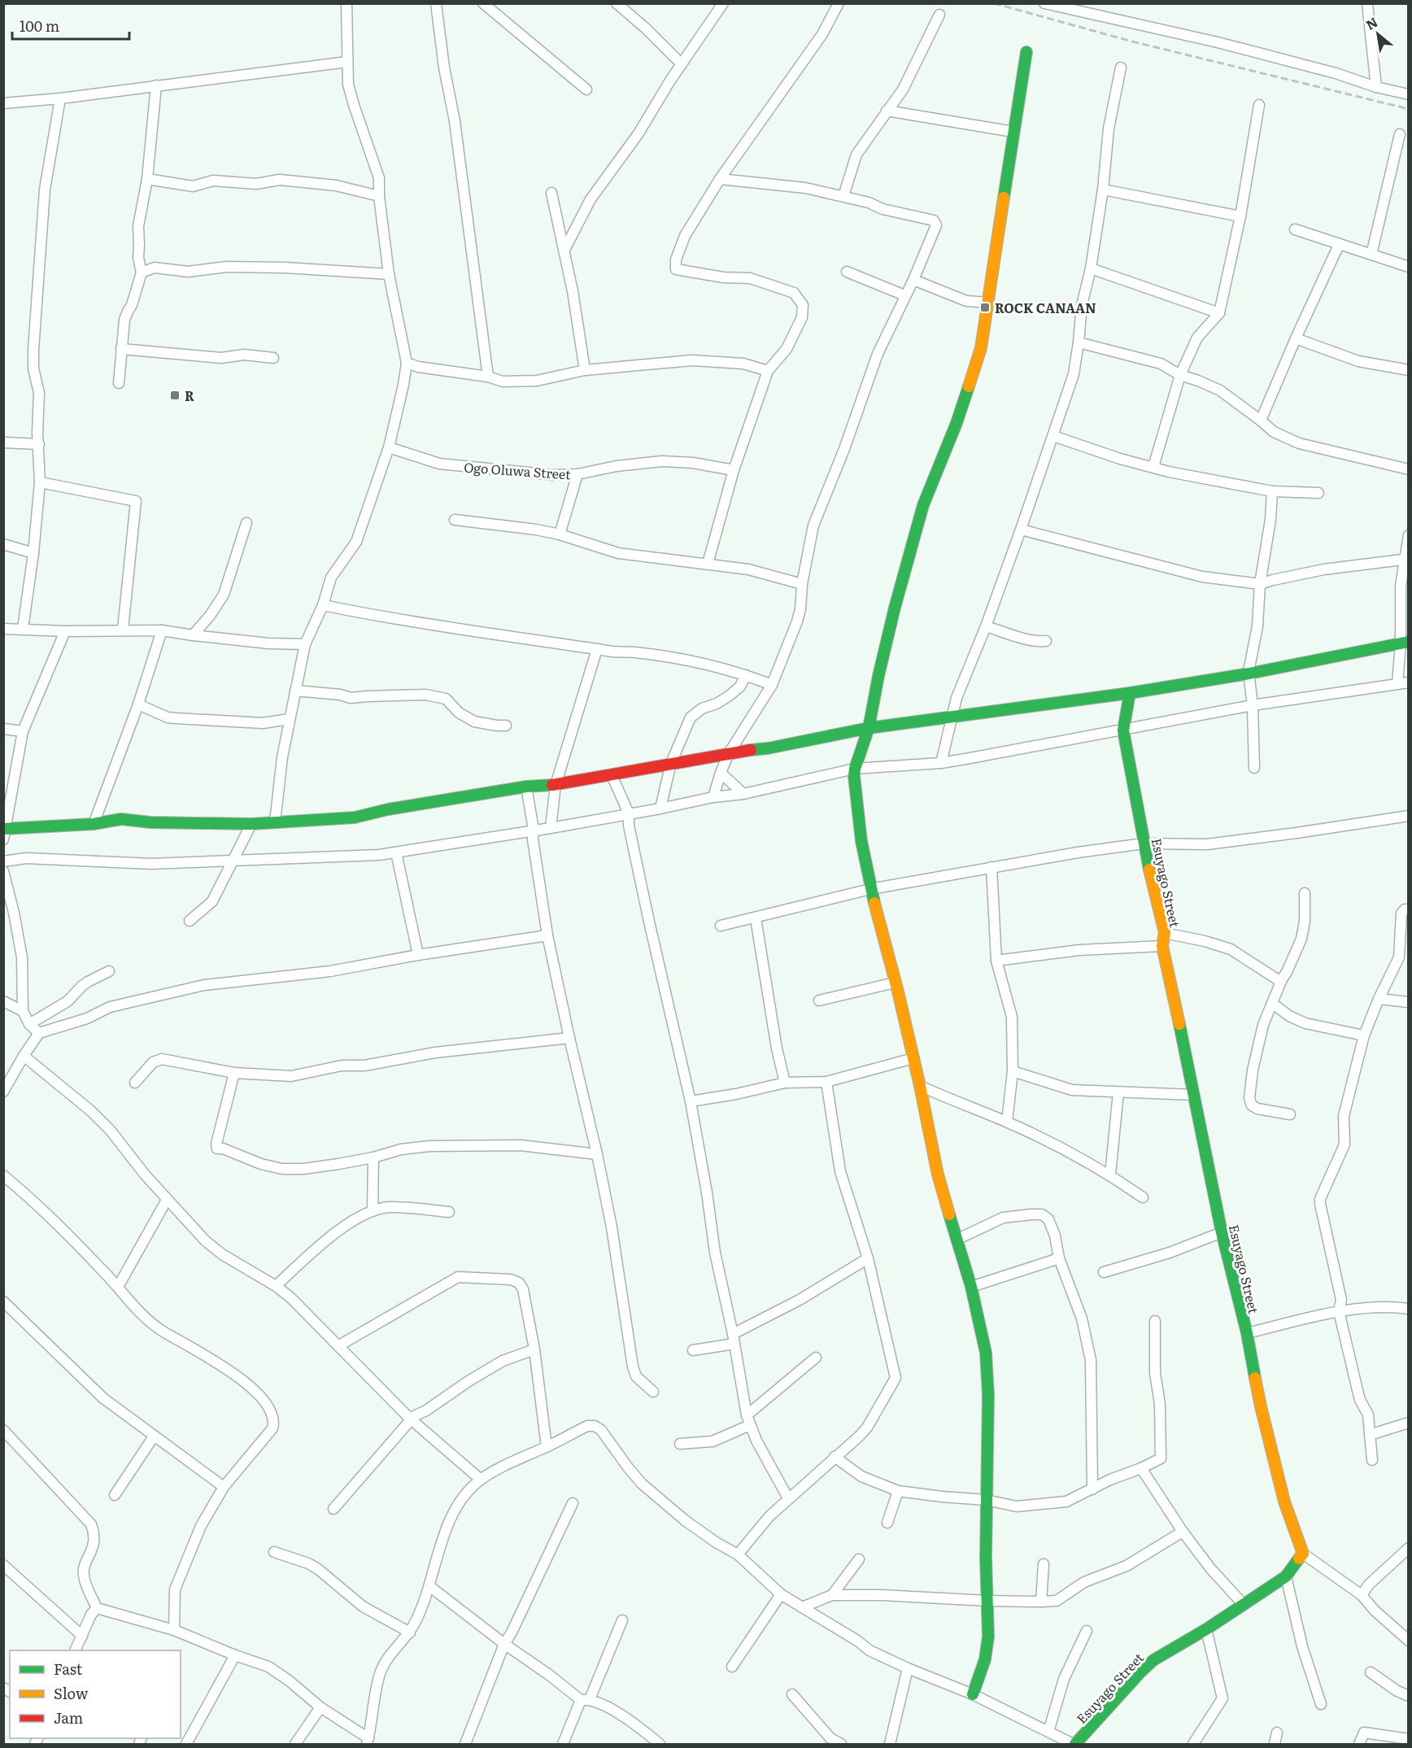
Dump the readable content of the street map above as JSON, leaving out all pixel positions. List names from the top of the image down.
{
  "streets": {
    "street": ["Ogo Oluwa Street", "Esuyago Street"]
  },
  "places": {
    "transit": ["ROCK CANAAN", "R"]
  },
  "legend": ["Fast", "Slow", "Jam"],
  "scale_bar": "100 m",
  "north": "top left"
}
